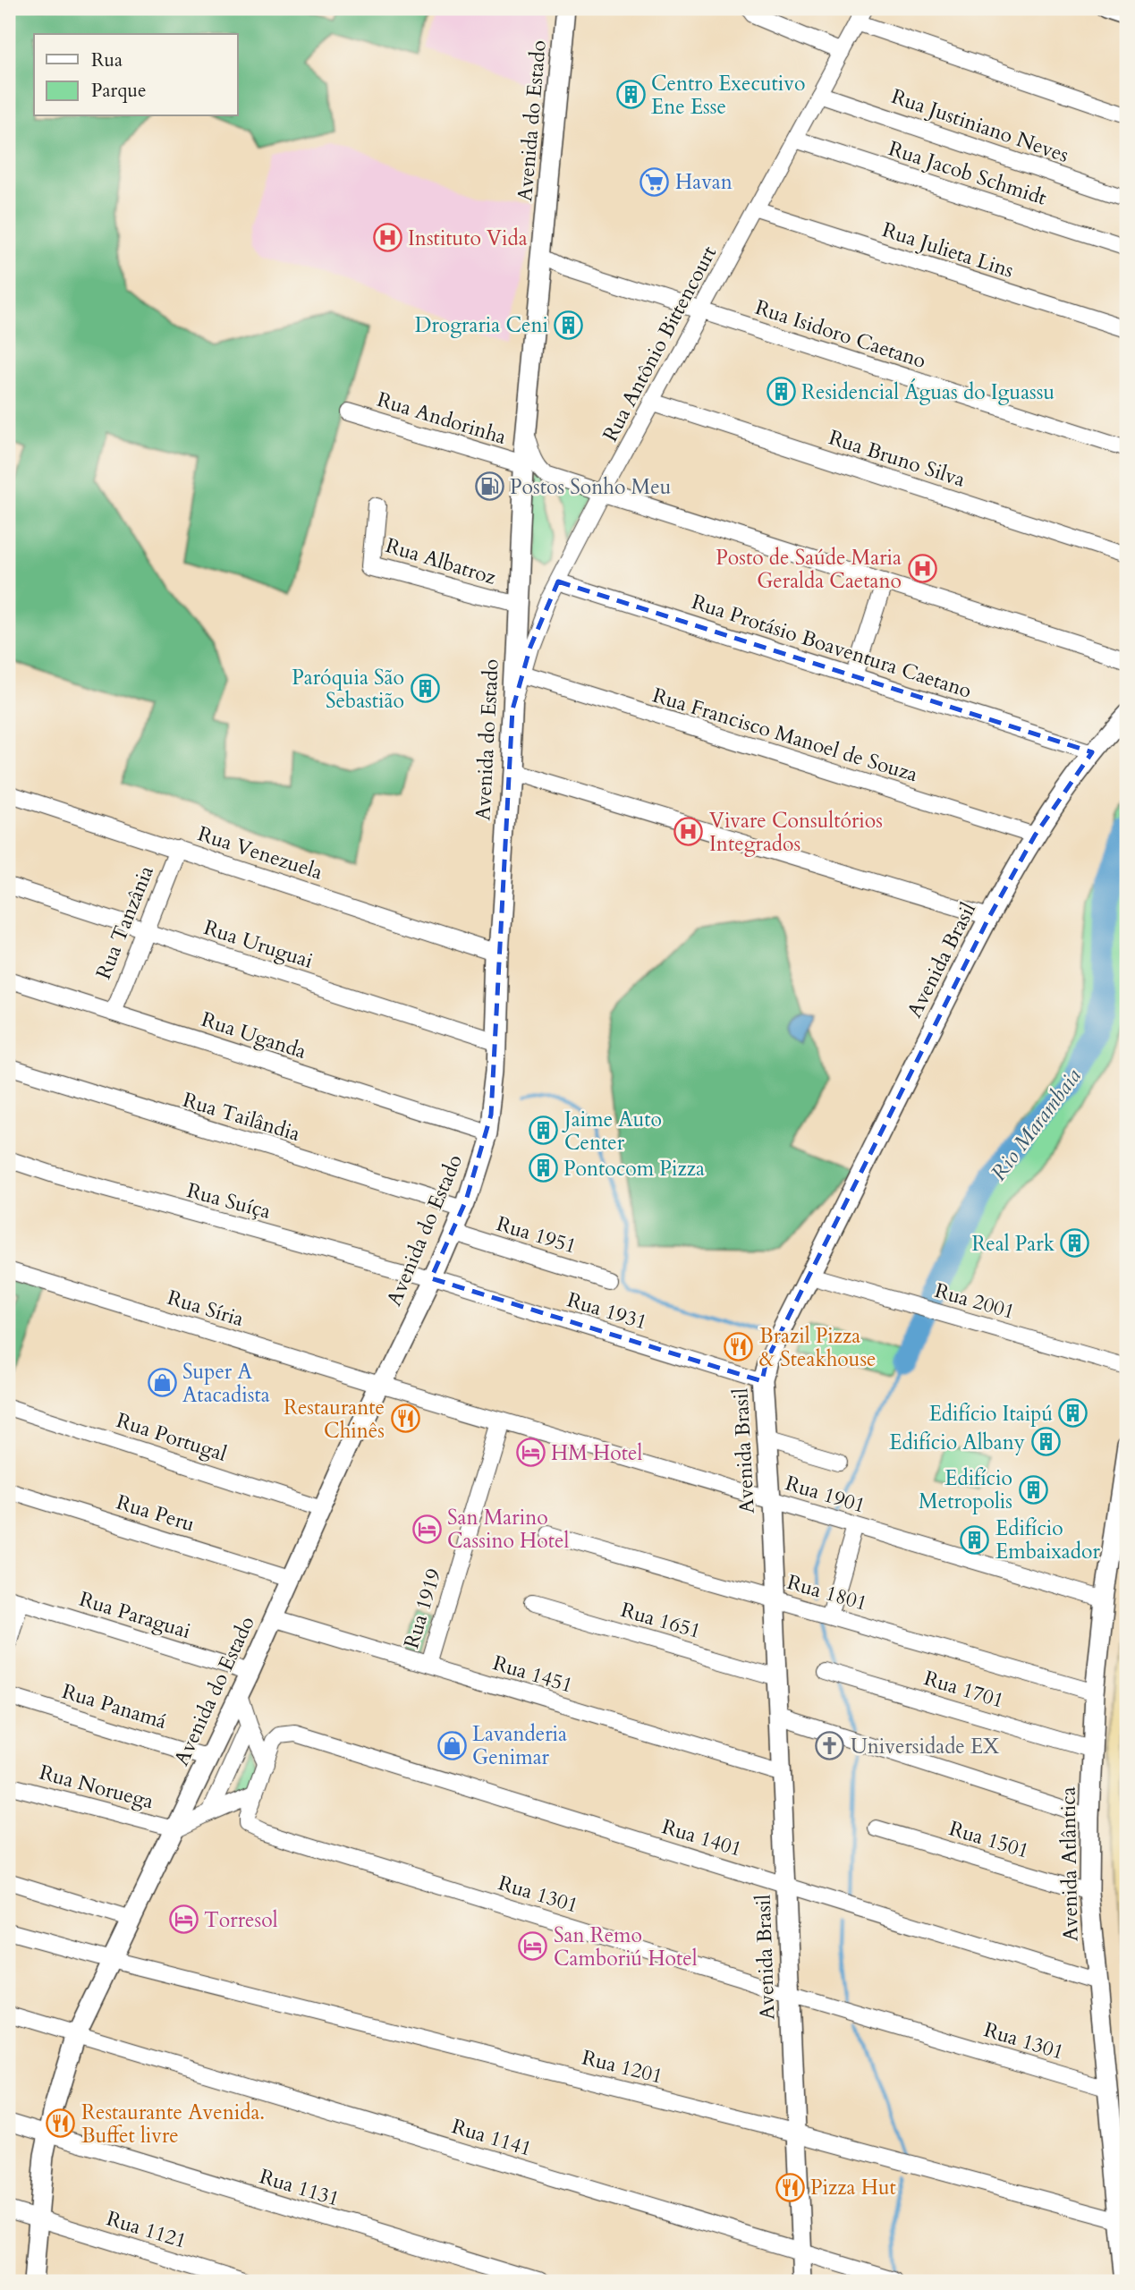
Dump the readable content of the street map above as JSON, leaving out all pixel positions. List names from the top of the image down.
{
  "streets": {
    "main road": ["Avenida do Estado", "Avenida Brasil", "Avenida Atlântica"],
    "street": [
      "Rua Justiniano Neves",
      "Rua Jacob Schmidt",
      "Rua Julieta Lins",
      "Rua Isidoro Caetano",
      "Rua Antônio Bittencourt",
      "Rua Andorinha",
      "Rua Bruno Silva",
      "Rua Albatroz",
      "Rua Protásio Boaventura Caetano",
      "Rua Francisco Manoel de Souza",
      "Rua Venezuela",
      "Rua Tanzânia",
      "Rua Uruguai",
      "Rua Uganda",
      "Rua Tailândia",
      "Rua Suíça",
      "Rua 1951",
      "Rua 2001",
      "Rua Síria",
      "Rua 1931",
      "Rua Portugal",
      "Rua 1901",
      "Rua Peru",
      "Rua 1801",
      "Rua 1919",
      "Rua Paraguai",
      "Rua 1651",
      "Rua 1451",
      "Rua 1701",
      "Rua Panamá",
      "Rua Noruega",
      "Rua 1401",
      "Rua 1501",
      "Rua 1301",
      "Rua 1201",
      "Rua 1141",
      "Rua 1131",
      "Rua 1121"
    ]
  },
  "crossings": [
    ["Avenida do Estado", "Rua Isidoro Caetano"],
    ["Avenida do Estado", "Rua Antônio Bittencourt"],
    ["Avenida do Estado", "Rua Andorinha"],
    ["Avenida do Estado", "Rua Albatroz"],
    ["Avenida do Estado", "Rua Venezuela"],
    ["Avenida do Estado", "Rua Uruguai"],
    ["Avenida do Estado", "Rua Uganda"],
    ["Avenida do Estado", "Rua Tailândia"],
    ["Avenida do Estado", "Rua Suíça"],
    ["Avenida do Estado", "Rua 1951"],
    ["Avenida do Estado", "Rua Síria"],
    ["Avenida do Estado", "Rua 1931"],
    ["Avenida do Estado", "Rua Portugal"],
    ["Avenida do Estado", "Rua 1901"],
    ["Avenida do Estado", "Rua Peru"],
    ["Avenida do Estado", "Rua Paraguai"],
    ["Avenida do Estado", "Rua 1451"],
    ["Avenida do Estado", "Rua Panamá"],
    ["Avenida do Estado", "Rua Noruega"],
    ["Avenida do Estado", "Rua 1201"],
    ["Avenida do Estado", "Rua 1141"],
    ["Avenida do Estado", "Rua 1131"],
    ["Avenida do Estado", "Rua 1121"],
    ["Rua Justiniano Neves", "Rua Antônio Bittencourt"],
    ["Rua Jacob Schmidt", "Rua Antônio Bittencourt"],
    ["Rua Julieta Lins", "Rua Antônio Bittencourt"],
    ["Rua Isidoro Caetano", "Rua Antônio Bittencourt"],
    ["Rua Antônio Bittencourt", "Rua Bruno Silva"],
    ["Rua Antônio Bittencourt", "Rua Protásio Boaventura Caetano"],
    ["Rua Antônio Bittencourt", "Rua Francisco Manoel de Souza"],
    ["Rua Protásio Boaventura Caetano", "Avenida Brasil"],
    ["Rua Francisco Manoel de Souza", "Avenida Brasil"],
    ["Rua Venezuela", "Rua Tanzânia"],
    ["Rua Tanzânia", "Rua Uruguai"],
    ["Rua Tanzânia", "Rua Uganda"],
    ["Avenida Brasil", "Rua 2001"],
    ["Avenida Brasil", "Rua 1931"],
    ["Avenida Brasil", "Rua 1901"],
    ["Avenida Brasil", "Rua 1801"],
    ["Avenida Brasil", "Rua 1651"],
    ["Avenida Brasil", "Rua 1451"],
    ["Avenida Brasil", "Rua 1401"],
    ["Avenida Brasil", "Rua 1301"],
    ["Avenida Brasil", "Rua 1201"],
    ["Avenida Brasil", "Rua 1141"],
    ["Rua Suíça", "Rua 1931"],
    ["Rua Síria", "Rua 1901"],
    ["Rua 1901", "Rua 1919"],
    ["Rua 1901", "Avenida Atlântica"],
    ["Rua 1801", "Avenida Atlântica"],
    ["Rua 1919", "Rua 1451"],
    ["Rua 1701", "Avenida Atlântica"],
    ["Rua 1401", "Avenida Atlântica"],
    ["Rua 1401", "Rua 1301"],
    ["Rua 1501", "Avenida Atlântica"],
    ["Avenida Atlântica", "Rua 1301"],
    ["Avenida Atlântica", "Rua 1201"]
  ],
  "water": ["Rio Marambaia"],
  "places": {
    "building": [
      "Centro Executivo Ene Esse",
      "Drograria Ceni",
      "Residencial Águas do Iguassu",
      "Paróquia São Sebastião",
      "Jaime Auto Center",
      "Pontocom Pizza",
      "Real Park",
      "Edifício Itaipú",
      "Edifício Albany",
      "Edifício Metropolis",
      "Edifício Embaixador"
    ],
    "supermarket": ["Havan"],
    "hospital": ["Instituto Vida", "Posto de Saúde Maria Geralda Caetano", "Vivare Consultórios Integrados"],
    "fuel station": ["Postos Sonho Meu"],
    "restaurant": [
      "Brazil Pizza & Steakhouse",
      "Restaurante Chinês",
      "Restaurante Avenida. Buffet livre",
      "Pizza Hut"
    ],
    "shop": ["Super A Atacadista", "Lavanderia Genimar"],
    "hotel": [
      "HM Hotel",
      "San Marino Cassino Hotel",
      "Torresol",
      "San Remo Camboriú Hotel"
    ],
    "church": ["Universidade EX"]
  },
  "legend": ["Rua", "Parque"]
}
